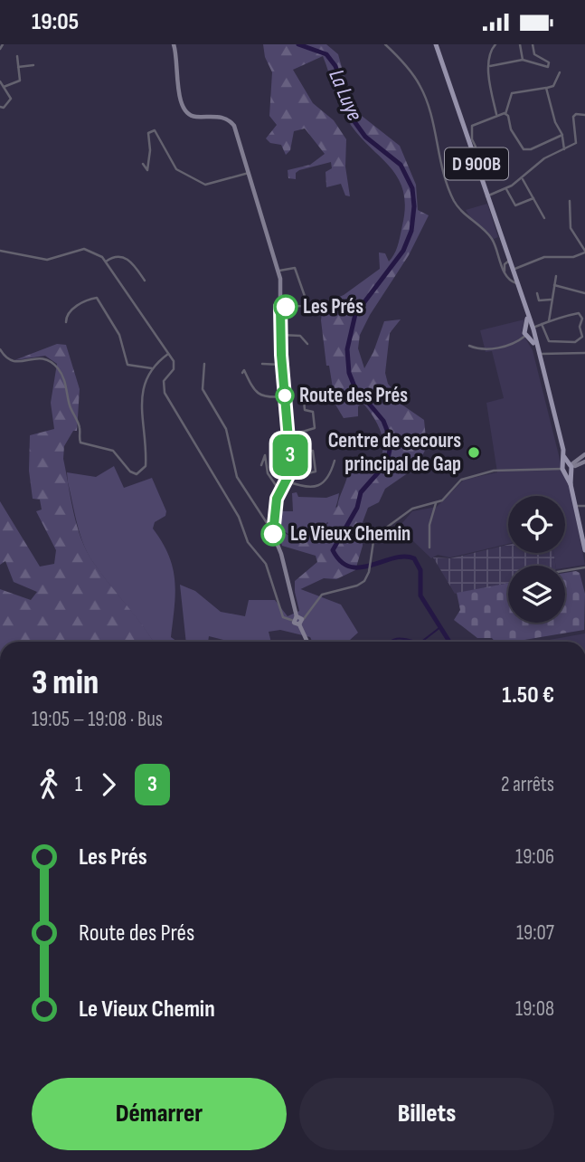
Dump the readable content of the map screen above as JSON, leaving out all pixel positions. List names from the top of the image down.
{
  "streets": {
    "main road": ["D 900B"]
  },
  "water": ["La Luye"],
  "places": [
    "Les Prés",
    "Route des Prés",
    "Centre de secours principal de Gap",
    "Le Vieux Chemin"
  ],
  "lines": ["bus line 3"],
  "page": {
    "status": "19:05",
    "on_map": "3",
    "heading": ["3 min", "19:05 – 19:08 · Bus", "1.50 €"],
    "legs": ["1", "3", "2 arrêts"],
    "list": [
      {
        "name": "Les Prés",
        "value": "19:06"
      },
      {
        "name": "Route des Prés",
        "value": "19:07"
      },
      {
        "name": "Le Vieux Chemin",
        "value": "19:08"
      }
    ],
    "buttons": ["Démarrer", "Billets"]
  }
}
